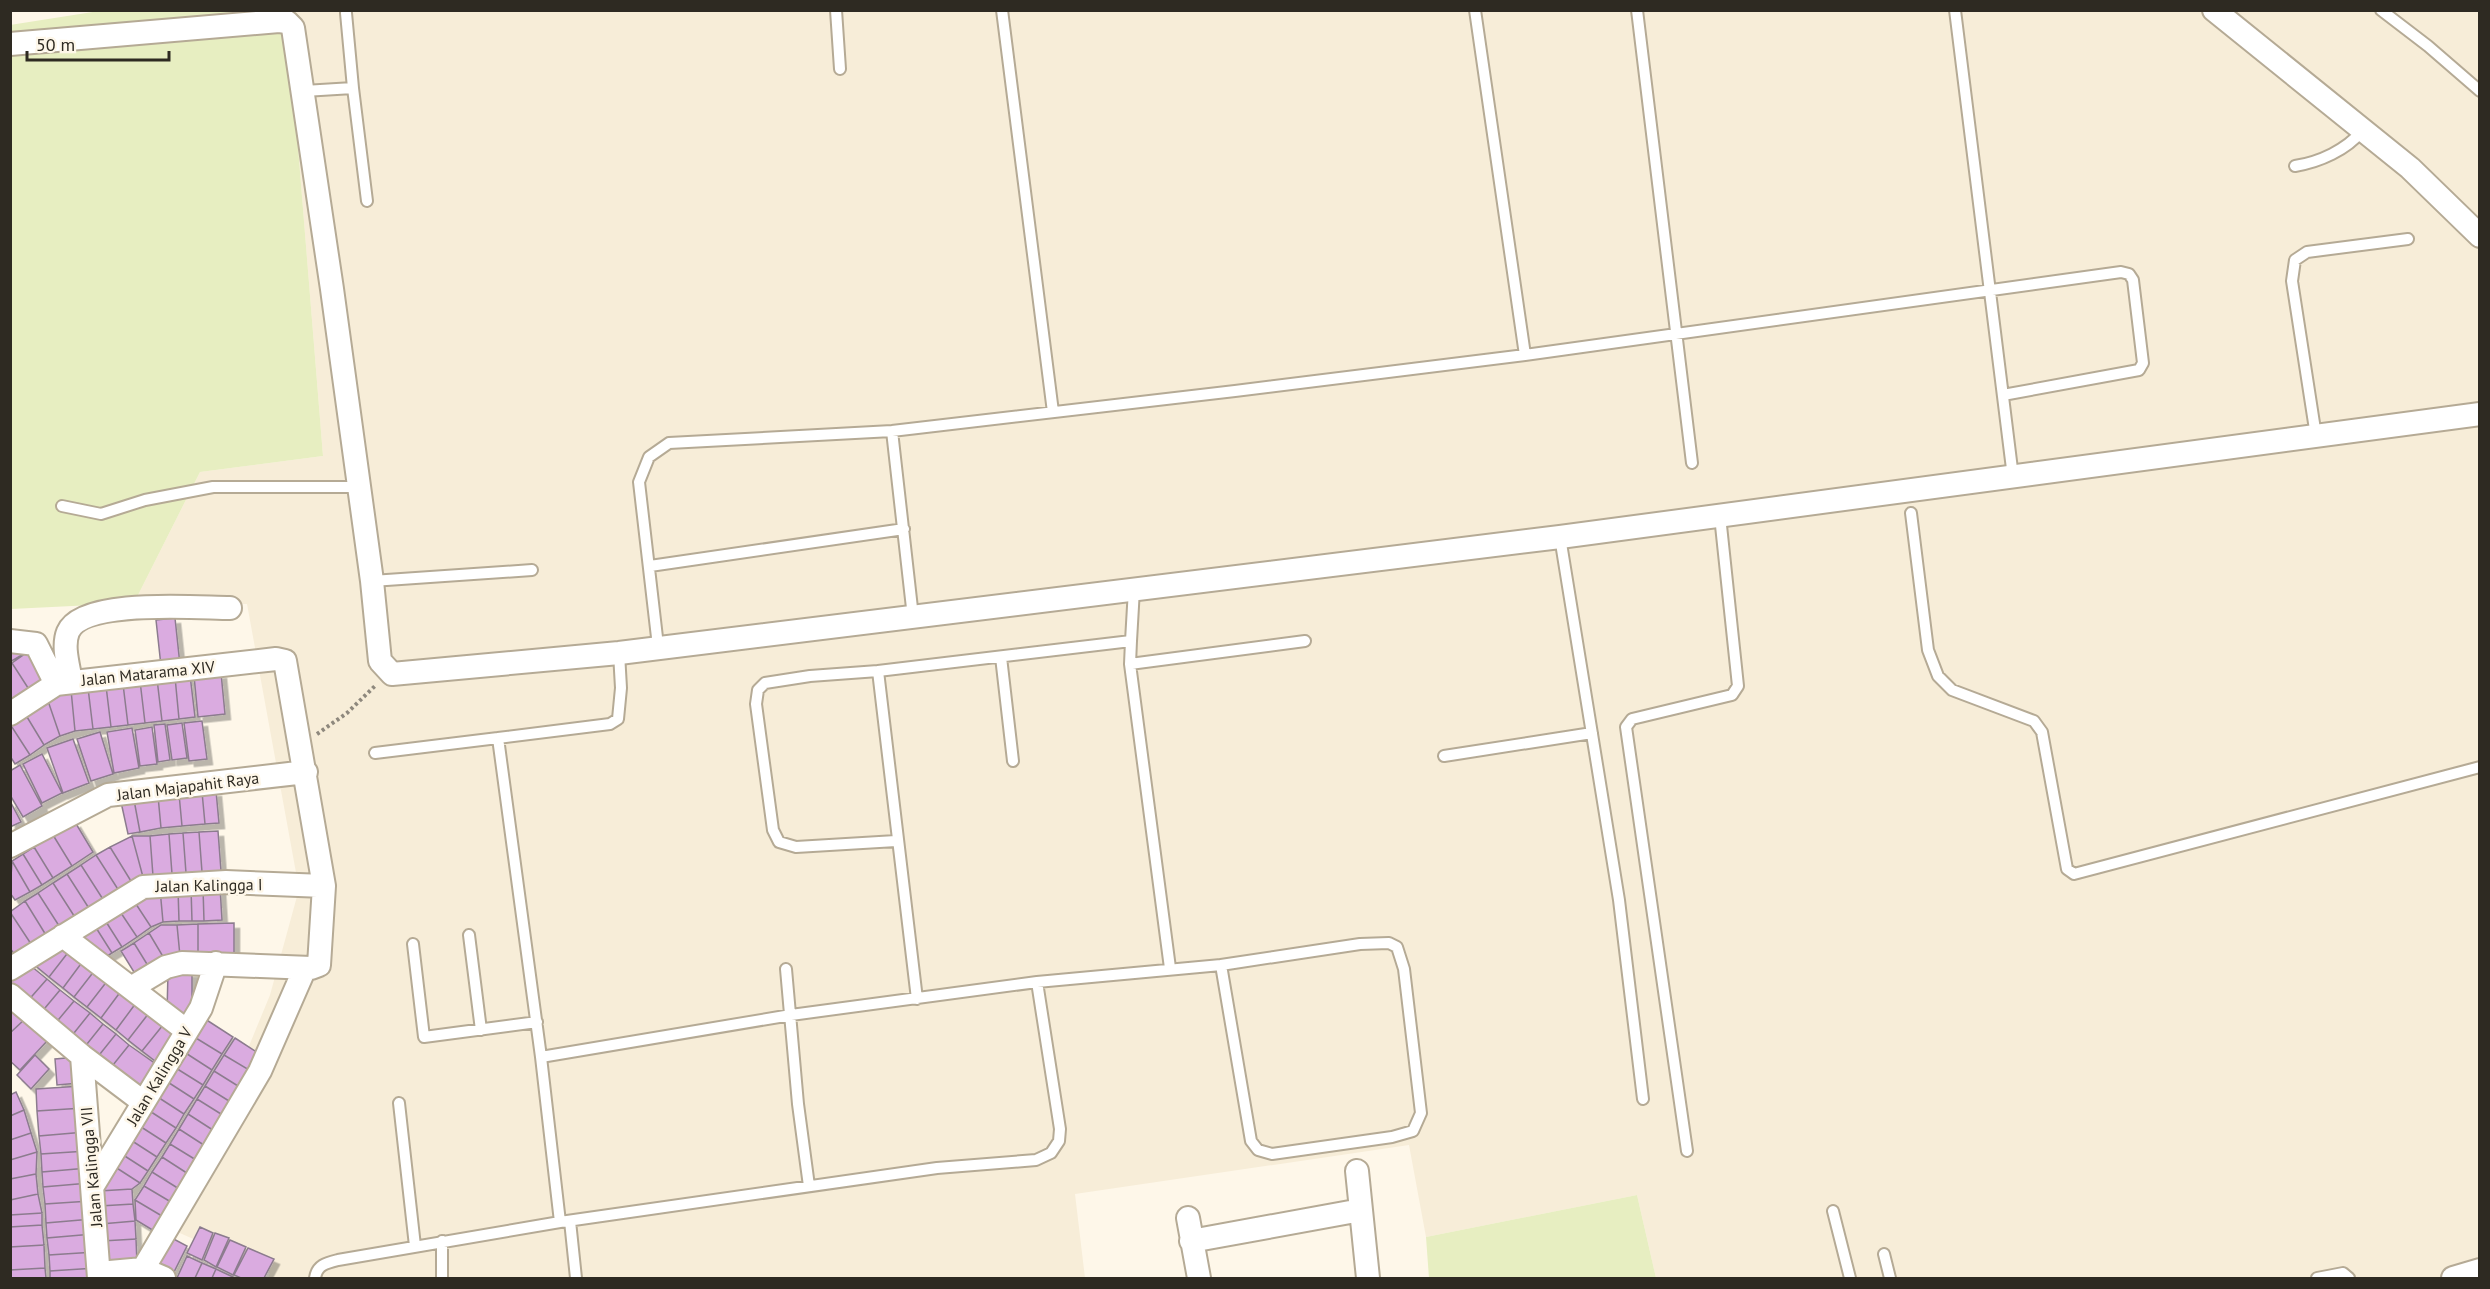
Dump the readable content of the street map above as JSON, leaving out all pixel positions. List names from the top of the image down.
{
  "streets": {
    "street": [
      "Jalan Matarama XIV",
      "Jalan Majapahit Raya",
      "Jalan Kalingga I",
      "Jalan Kalingga V",
      "Jalan Kalingga VII"
    ]
  },
  "crossings": [
    ["Jalan Kalingga V", "Jalan Kalingga VII"]
  ],
  "scale_bar": "50 m"
}
